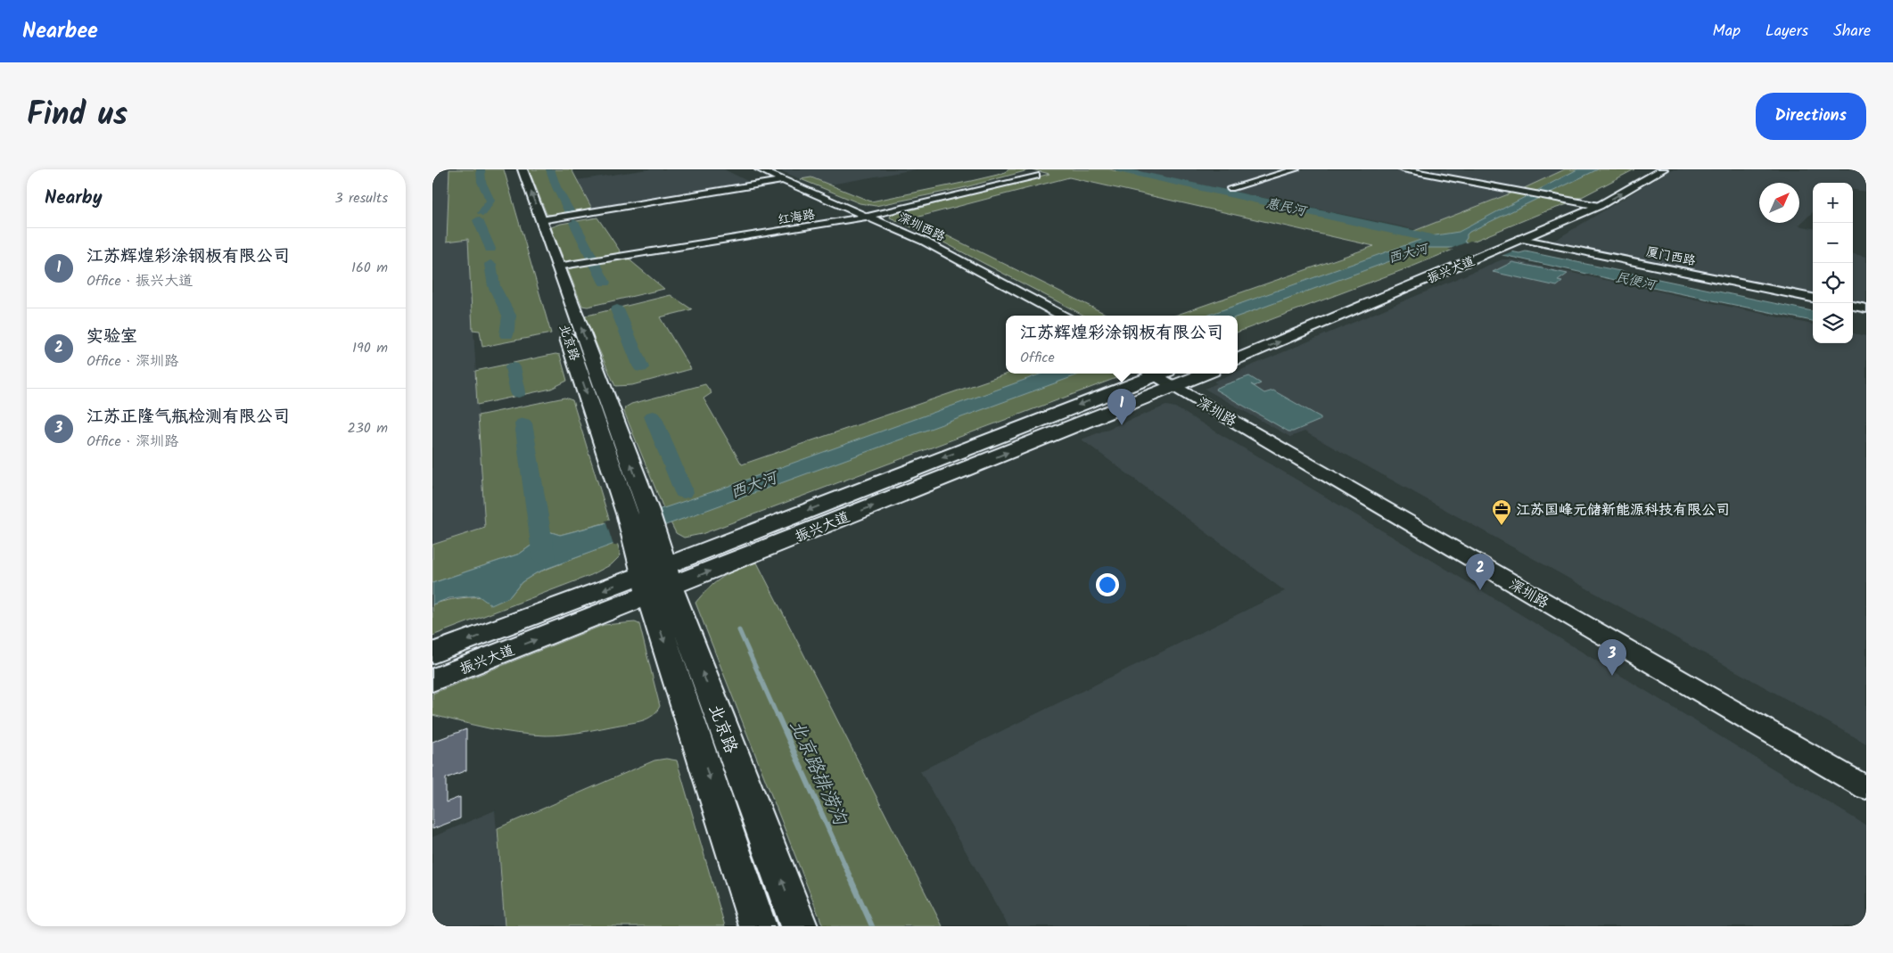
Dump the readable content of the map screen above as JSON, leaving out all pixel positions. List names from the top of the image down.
{
  "streets": {
    "main road": ["振兴大道", "北京路"],
    "street": [
      "红海路",
      "深圳西路",
      "厦门西路",
      "深圳路"
    ]
  },
  "crossings": [
    ["红海路", "深圳西路"],
    ["红海路", "北京路"],
    ["厦门西路", "振兴大道"],
    ["振兴大道", "北京路"],
    ["振兴大道", "深圳路"]
  ],
  "water": [
    "惠民河",
    "西大河",
    "民便河",
    "北京路排涝沟"
  ],
  "places": {
    "office": ["江苏国峰元储新能源科技有限公司"]
  },
  "north": "top right",
  "page": {
    "header": "Nearbee",
    "nav": ["Map", "Layers", "Share"],
    "title": "Find us",
    "buttons": "Directions",
    "heading": ["Nearby", "3 results"],
    "map_buttons": ["+", "−"],
    "list": [
      {
        "mark": "1",
        "name": "江苏辉煌彩涂钢板有限公司",
        "note": "Office · 振兴大道",
        "value": "160 m"
      },
      {
        "mark": "2",
        "name": "实验室",
        "note": "Office · 深圳路",
        "value": "190 m"
      },
      {
        "mark": "3",
        "name": "江苏正隆气瓶检测有限公司",
        "note": "Office · 深圳路",
        "value": "230 m"
      }
    ],
    "popup": ["江苏辉煌彩涂钢板有限公司", "Office"],
    "pins": ["1", "2", "3"]
  }
}
